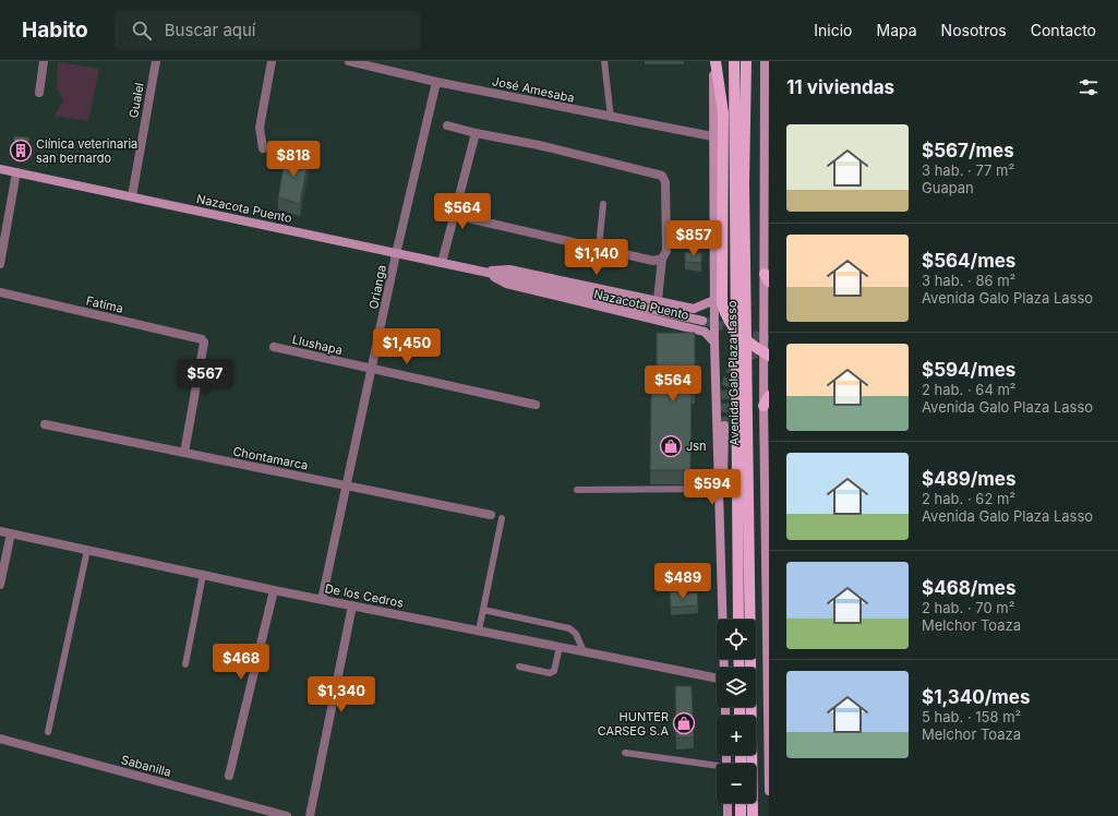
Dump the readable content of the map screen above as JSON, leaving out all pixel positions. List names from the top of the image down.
{
  "streets": {
    "main road": ["Nazacota Puento", "Avenida Galo Plaza Lasso"],
    "street": [
      "José Amesaba",
      "Gualel",
      "Orianga",
      "Fatima",
      "Llushapa",
      "Chontamarca",
      "De los Cedros",
      "Sabanilla"
    ]
  },
  "crossings": [
    ["José Amesaba", "Orianga"],
    ["José Amesaba", "Avenida Galo Plaza Lasso"],
    ["Gualel", "Nazacota Puento"],
    ["Nazacota Puento", "Orianga"],
    ["Nazacota Puento", "Avenida Galo Plaza Lasso"],
    ["Orianga", "Llushapa"],
    ["Orianga", "Chontamarca"],
    ["Orianga", "De los Cedros"],
    ["Fatima", "Chontamarca"]
  ],
  "places": {
    "building": ["Clínica veterinaria san bernardo"],
    "shop": ["Jsn", "HUNTER CARSEG S.A"]
  },
  "page": {
    "header": "Habito",
    "search": "Buscar aquí",
    "nav": [
      "Inicio",
      "Mapa",
      "Nosotros",
      "Contacto"
    ],
    "heading": "11 viviendas",
    "list": [
      {
        "name": "$567/mes",
        "note": "3 hab. · 77 m² · Guapan"
      },
      {
        "name": "$564/mes",
        "note": "3 hab. · 86 m² · Avenida Galo Plaza Lasso"
      },
      {
        "name": "$594/mes",
        "note": "2 hab. · 64 m² · Avenida Galo Plaza Lasso"
      },
      {
        "name": "$489/mes",
        "note": "2 hab. · 62 m² · Avenida Galo Plaza Lasso"
      },
      {
        "name": "$468/mes",
        "note": "2 hab. · 70 m² · Melchor Toaza"
      },
      {
        "name": "$1,340/mes",
        "note": "5 hab. · 158 m² · Melchor Toaza"
      }
    ],
    "price": [
      "$818",
      "$564",
      "$857",
      "$1,140",
      "$1,450",
      "$567",
      "$564",
      "$594",
      "$489",
      "$468",
      "$1,340"
    ],
    "map_buttons": ["+", "−"]
  }
}
